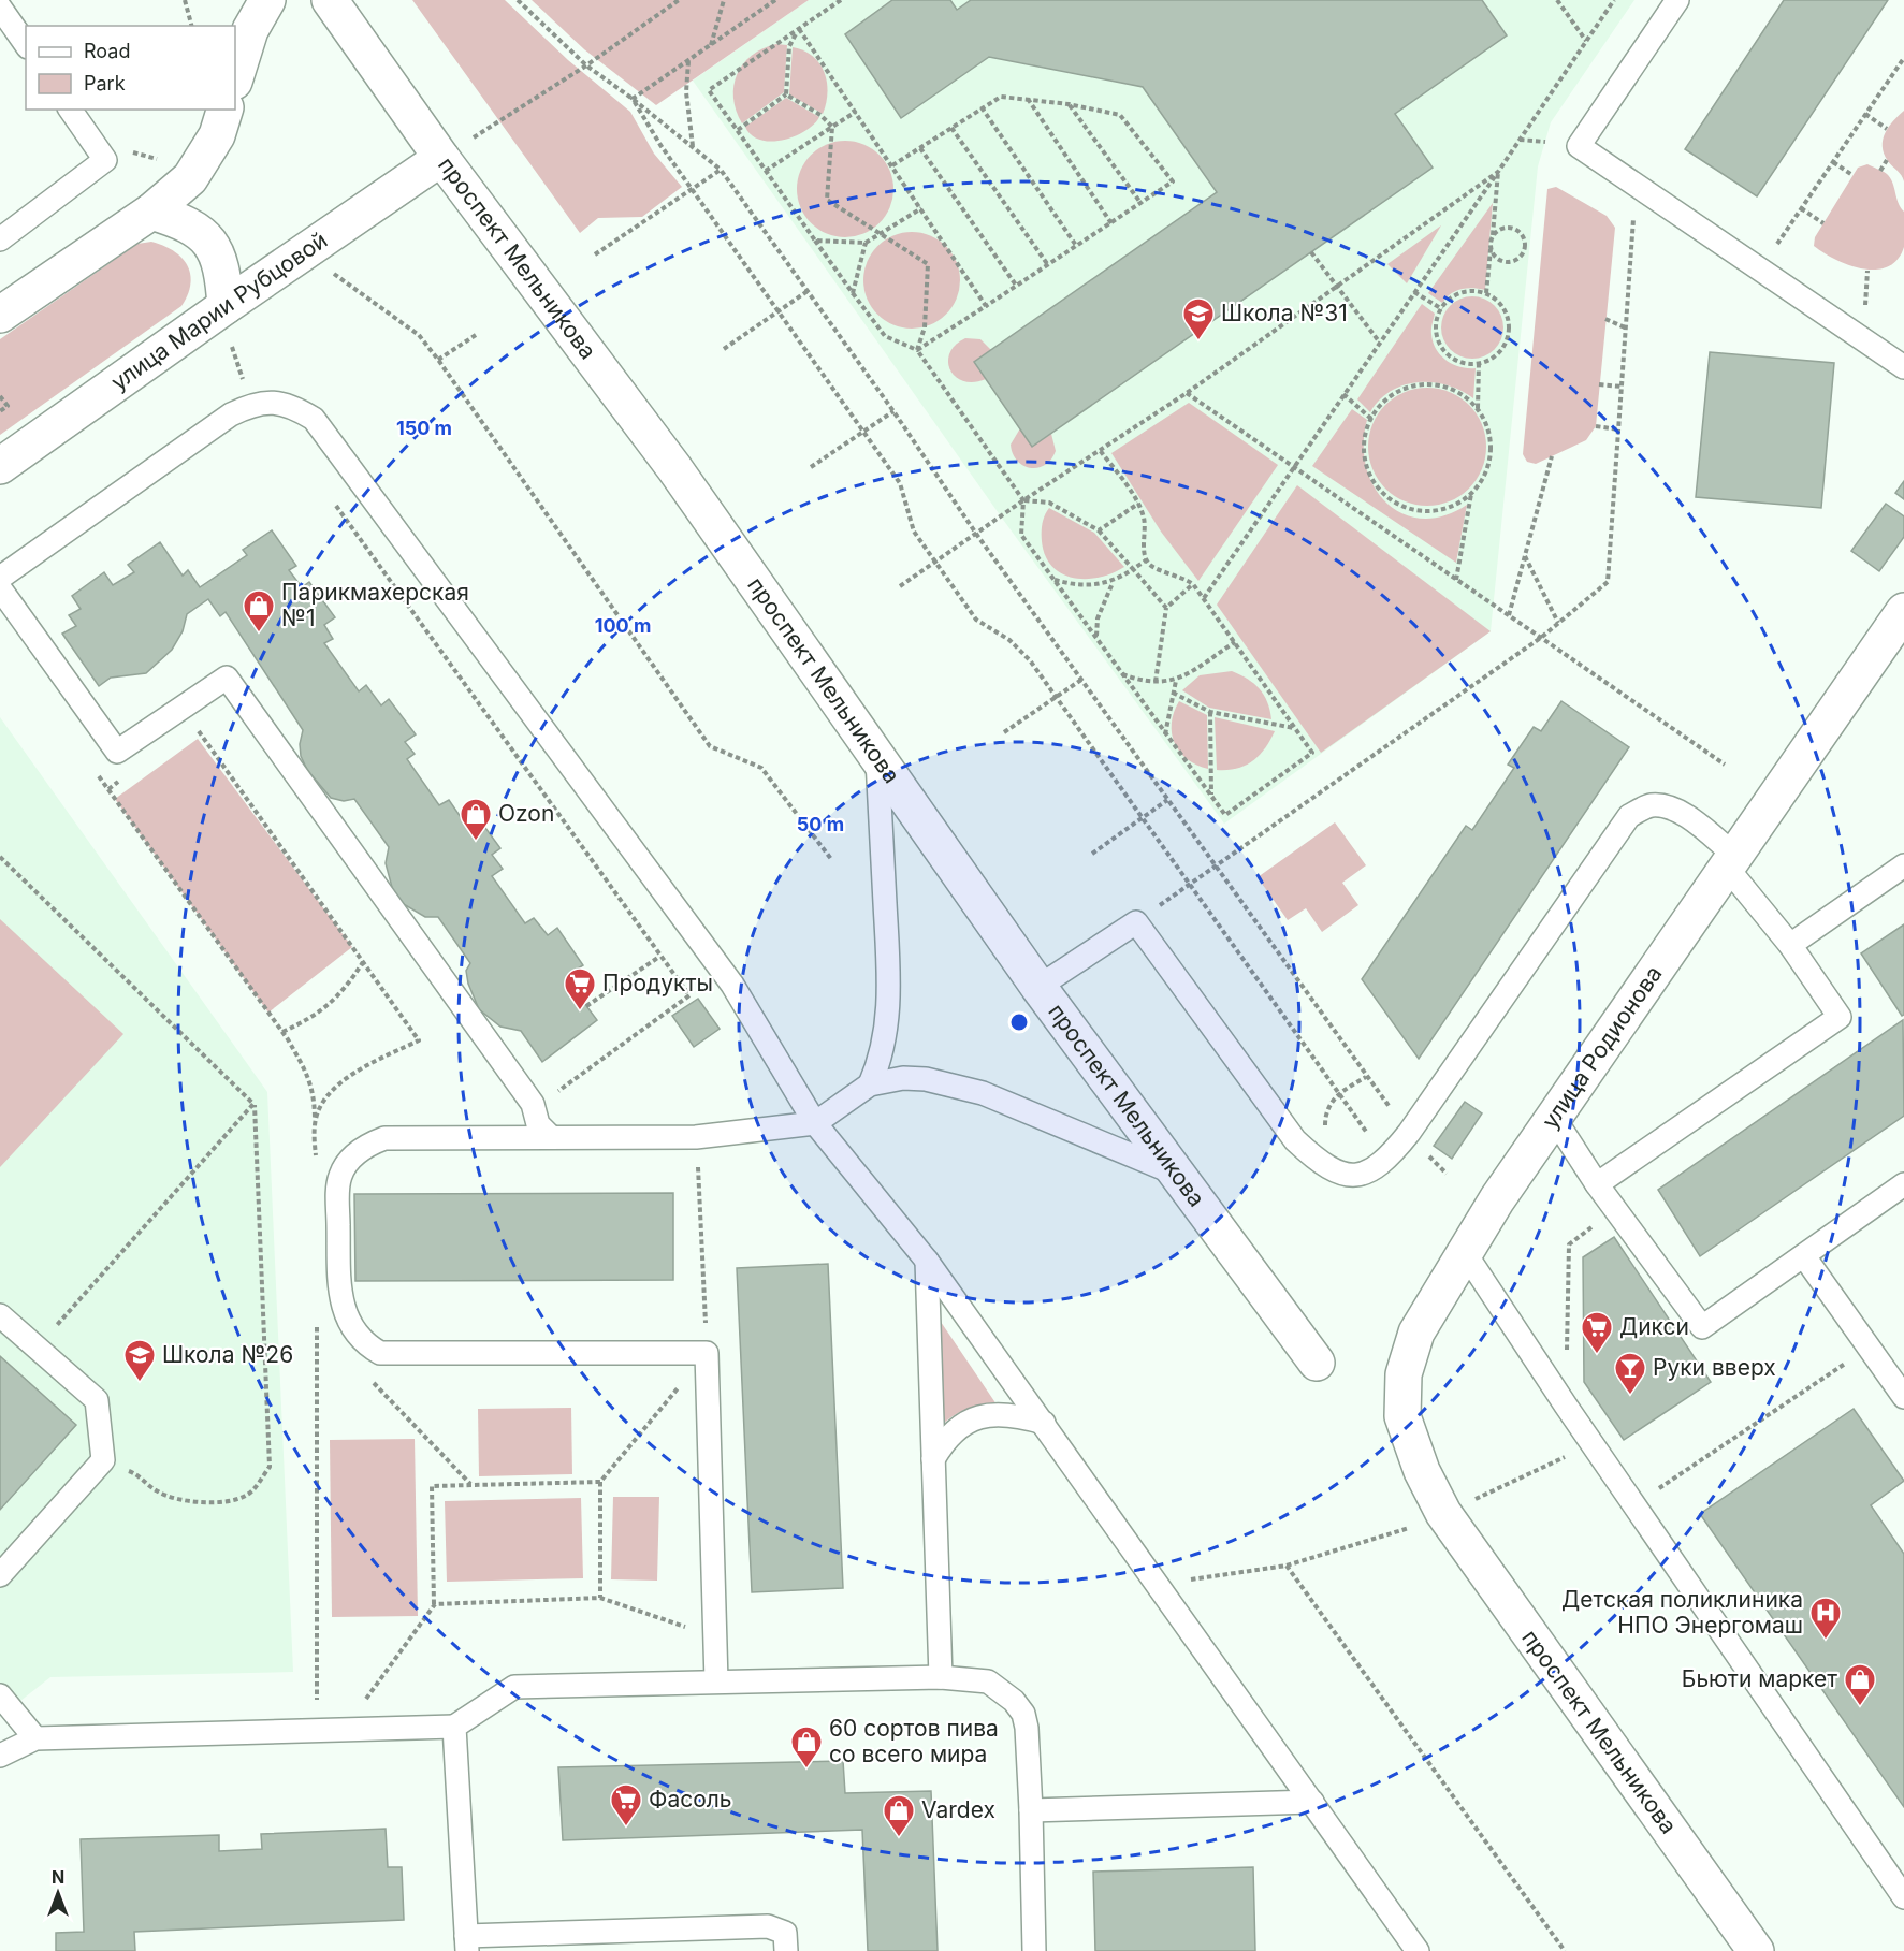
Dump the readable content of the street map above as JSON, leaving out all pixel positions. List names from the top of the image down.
{
  "streets": {
    "street": ["проспект Мельникова", "улица Марии Рубцовой", "улица Родионова"]
  },
  "crossings": [
    ["проспект Мельникова", "улица Марии Рубцовой"],
    ["проспект Мельникова", "улица Родионова"]
  ],
  "places": {
    "school or university": ["Школа №31", "Школа №26"],
    "shop": [
      "Парикмахерская №1",
      "Ozon",
      "Бьюти маркет",
      "60 сортов пива со всего мира",
      "Vardex"
    ],
    "supermarket": ["Продукты", "Дикси", "Фасоль"],
    "bar": ["Руки вверх"],
    "hospital": ["Детская поликлиника НПО Энергомаш"]
  },
  "legend": ["Road", "Park"],
  "north": "top",
  "rings": ["150 m", "100 m", "50 m"]
}
